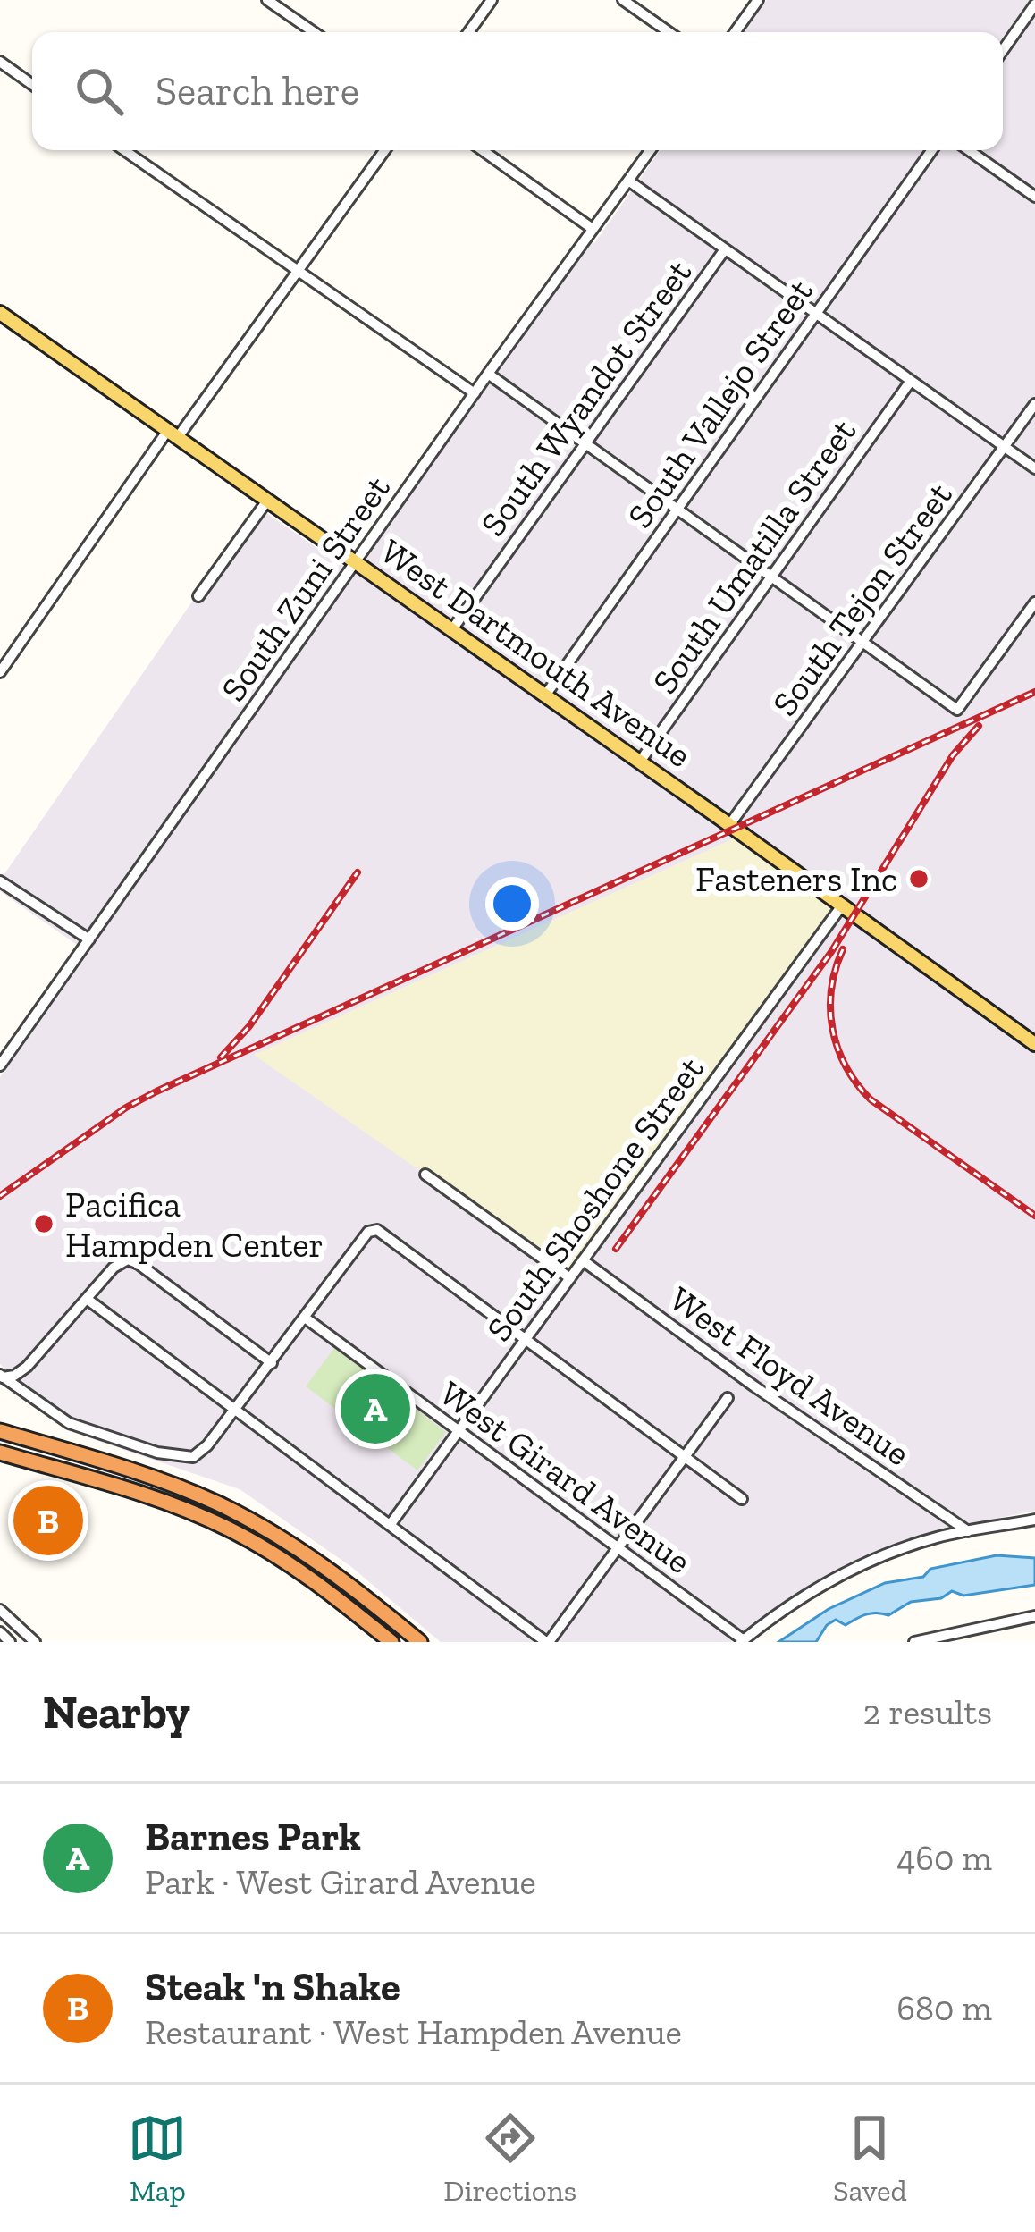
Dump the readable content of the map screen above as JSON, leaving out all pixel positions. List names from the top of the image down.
{
  "streets": {
    "main road": ["West Dartmouth Avenue"],
    "street": [
      "South Wyandot Street",
      "South Vallejo Street",
      "South Umatilla Street",
      "South Zuni Street",
      "South Tejon Street",
      "South Shoshone Street",
      "West Floyd Avenue",
      "West Girard Avenue"
    ]
  },
  "crossings": [
    ["South Wyandot Street", "West Dartmouth Avenue"],
    ["South Vallejo Street", "West Dartmouth Avenue"],
    ["South Umatilla Street", "West Dartmouth Avenue"],
    ["South Zuni Street", "West Dartmouth Avenue"],
    ["South Tejon Street", "West Dartmouth Avenue"],
    ["West Dartmouth Avenue", "South Shoshone Street"],
    ["South Shoshone Street", "West Floyd Avenue"],
    ["South Shoshone Street", "West Girard Avenue"]
  ],
  "places": ["Fasteners Inc", "Pacifica Hampden Center"],
  "page": {
    "search": "Search here",
    "pins": ["A", "B"],
    "heading": ["Nearby", "2 results"],
    "list": [
      {
        "mark": "A",
        "name": "Barnes Park",
        "note": "Park · West Girard Avenue",
        "value": "460 m"
      },
      {
        "mark": "B",
        "name": "Steak 'n Shake",
        "note": "Restaurant · West Hampden Avenue",
        "value": "680 m"
      }
    ],
    "nav": ["Map", "Directions", "Saved"]
  }
}
